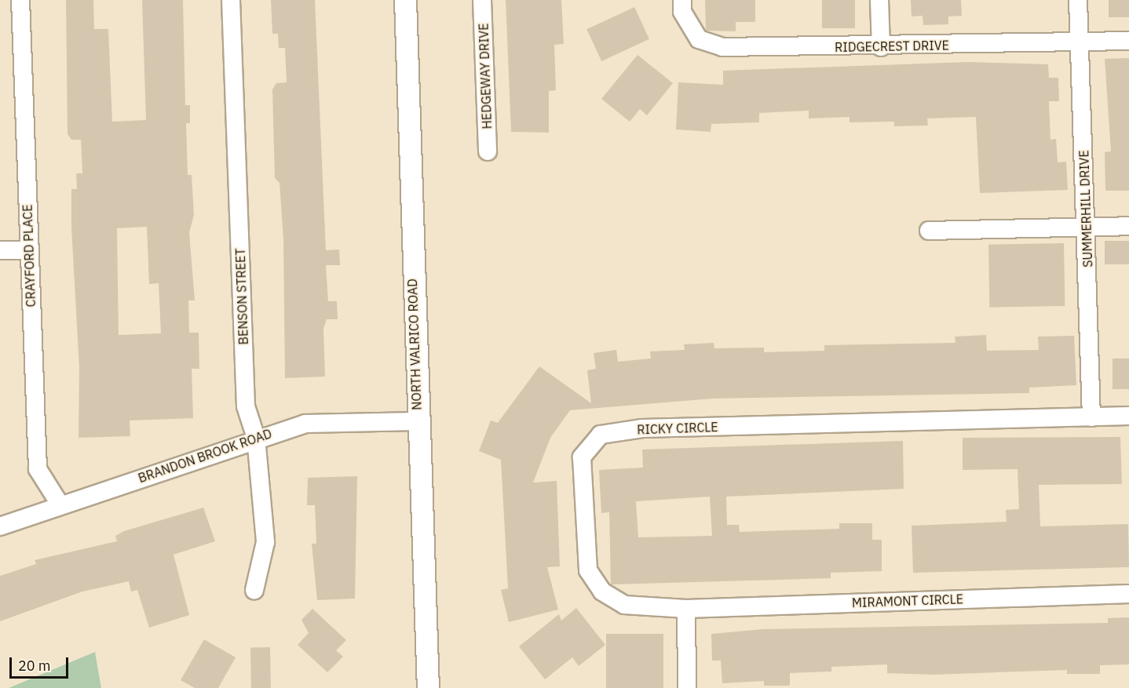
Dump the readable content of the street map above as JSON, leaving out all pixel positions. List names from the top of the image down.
{
  "streets": {
    "street": [
      "RIDGECREST DRIVE",
      "HEDGEWAY DRIVE",
      "SUMMERHILL DRIVE",
      "CRAYFORD PLACE",
      "BENSON STREET",
      "NORTH VALRICO ROAD",
      "RICKY CIRCLE",
      "BRANDON BROOK ROAD",
      "MIRAMONT CIRCLE"
    ]
  },
  "crossings": [
    ["RIDGECREST DRIVE", "SUMMERHILL DRIVE"],
    ["SUMMERHILL DRIVE", "RICKY CIRCLE"],
    ["CRAYFORD PLACE", "BRANDON BROOK ROAD"],
    ["BENSON STREET", "BRANDON BROOK ROAD"],
    ["NORTH VALRICO ROAD", "BRANDON BROOK ROAD"],
    ["RICKY CIRCLE", "MIRAMONT CIRCLE"]
  ],
  "scale_bar": "20 m"
}
